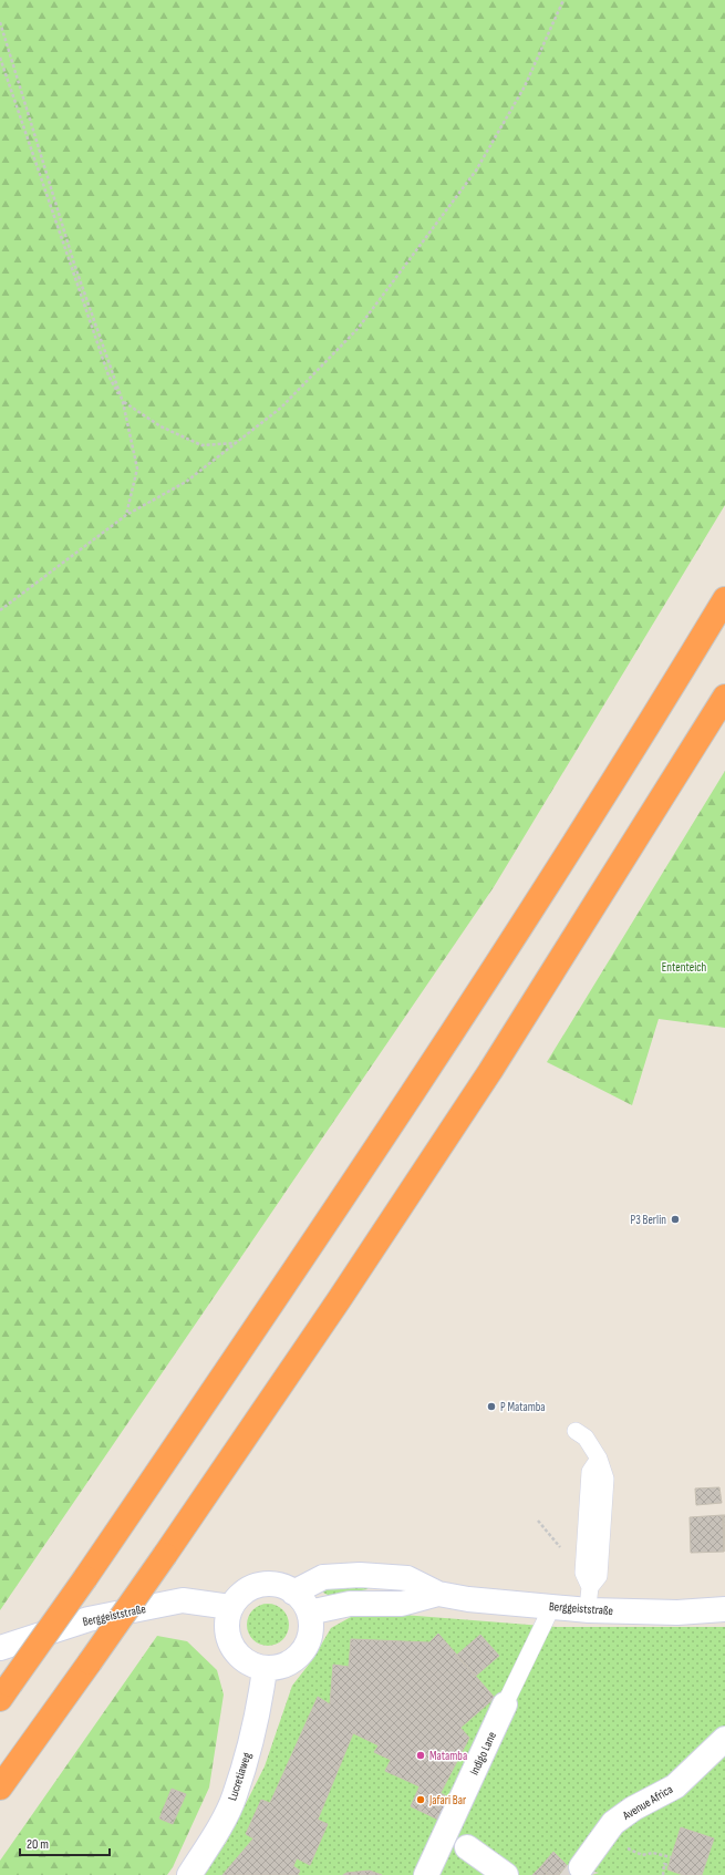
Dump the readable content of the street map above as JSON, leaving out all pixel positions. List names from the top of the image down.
{
  "streets": {
    "street": [
      "Berggeiststraße",
      "Indigo Lane",
      "Lucretiaweg",
      "Avenue Africa"
    ]
  },
  "crossings": [
    ["Berggeiststraße", "Lucretiaweg"]
  ],
  "parks": ["Ententeich"],
  "places": [
    "P3 Berlin",
    "P Matamba",
    "Matamba",
    "Jafari Bar"
  ],
  "scale_bar": "20 m"
}
